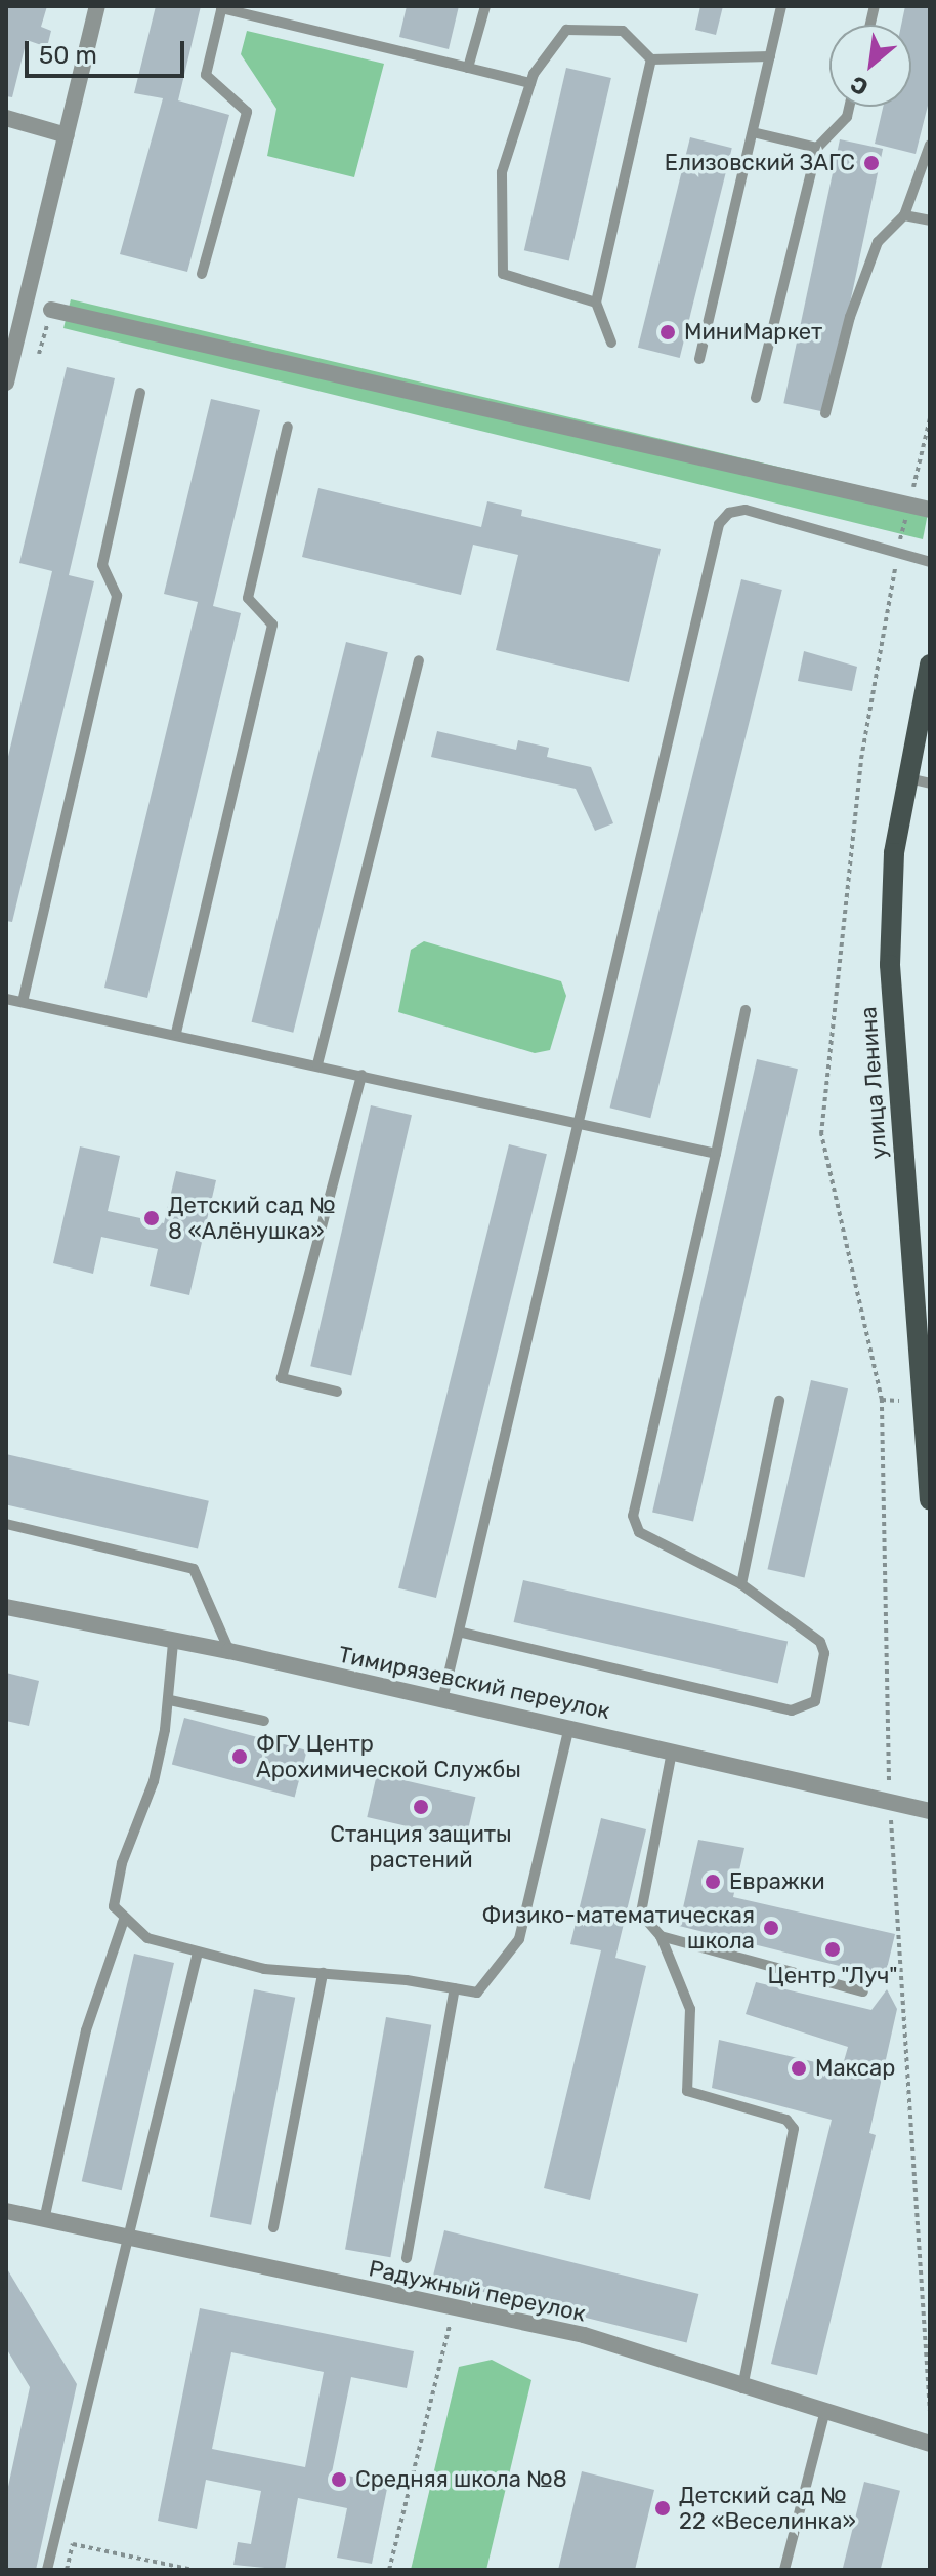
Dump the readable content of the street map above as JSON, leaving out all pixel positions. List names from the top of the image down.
{
  "streets": {
    "main road": ["улица Ленина"],
    "street": ["Тимирязевский переулок", "Радужный переулок"]
  },
  "places": [
    "Елизовский ЗАГС",
    "МиниМаркет",
    "Детский сад № 8 «Алёнушка»",
    "ФГУ Центр Арохимической Службы",
    "Станция защиты растений",
    "Евражки",
    "Физико-математическая школа",
    "Центр \"Луч\"",
    "Максар",
    "Средняя школа №8",
    "Детский сад № 22 «Веселинка»"
  ],
  "scale_bar": "50 m",
  "north": "bottom left"
}
